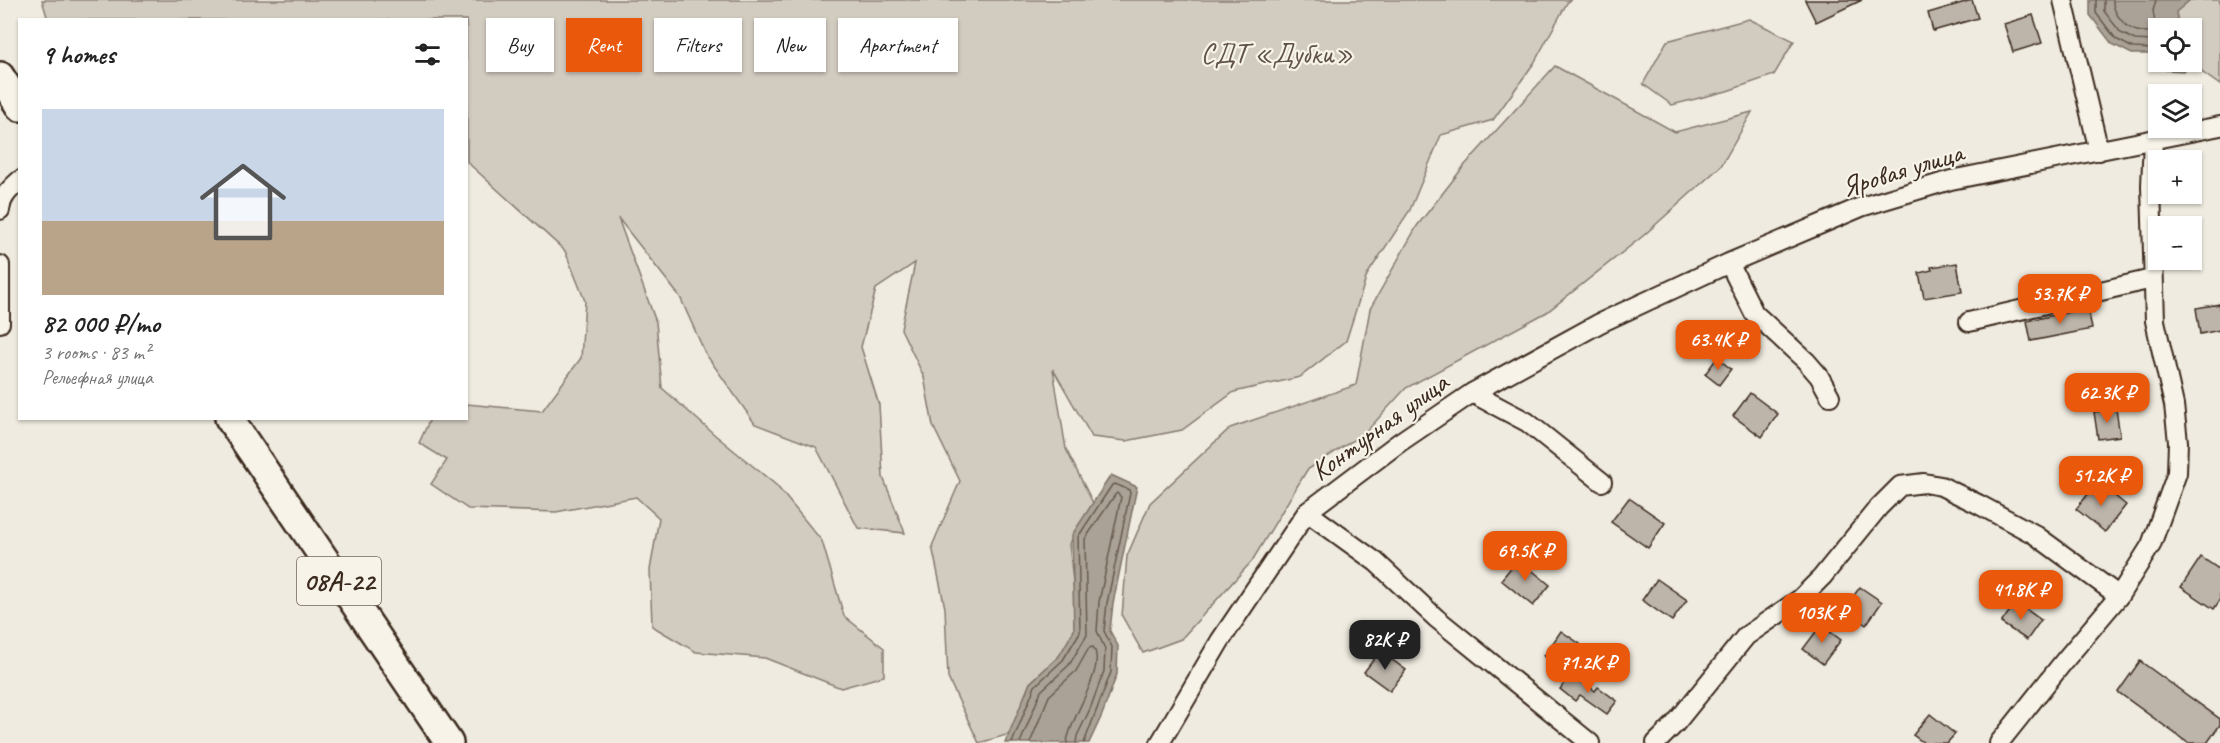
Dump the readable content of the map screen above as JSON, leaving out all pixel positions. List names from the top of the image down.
{
  "streets": {
    "highway": ["08А-22"],
    "street": ["Яровая улица", "Контурная улица"]
  },
  "crossings": [
    ["Яровая улица", "Контурная улица"]
  ],
  "parks": ["СДТ «Дубки»"],
  "page": {
    "map_buttons": ["+", "−"],
    "chip": [
      "Buy",
      "Rent",
      "Filters",
      "New",
      "Apartment"
    ],
    "heading": "9 homes",
    "list": [
      {
        "name": "82 000 ₽/mo",
        "note": "3 rooms · 83 m² · Рельефная улица"
      }
    ],
    "price": [
      "53.7K ₽",
      "63.4K ₽",
      "62.3K ₽",
      "51.2K ₽",
      "69.5K ₽",
      "41.8K ₽",
      "103K ₽",
      "82K ₽",
      "71.2K ₽"
    ]
  }
}
